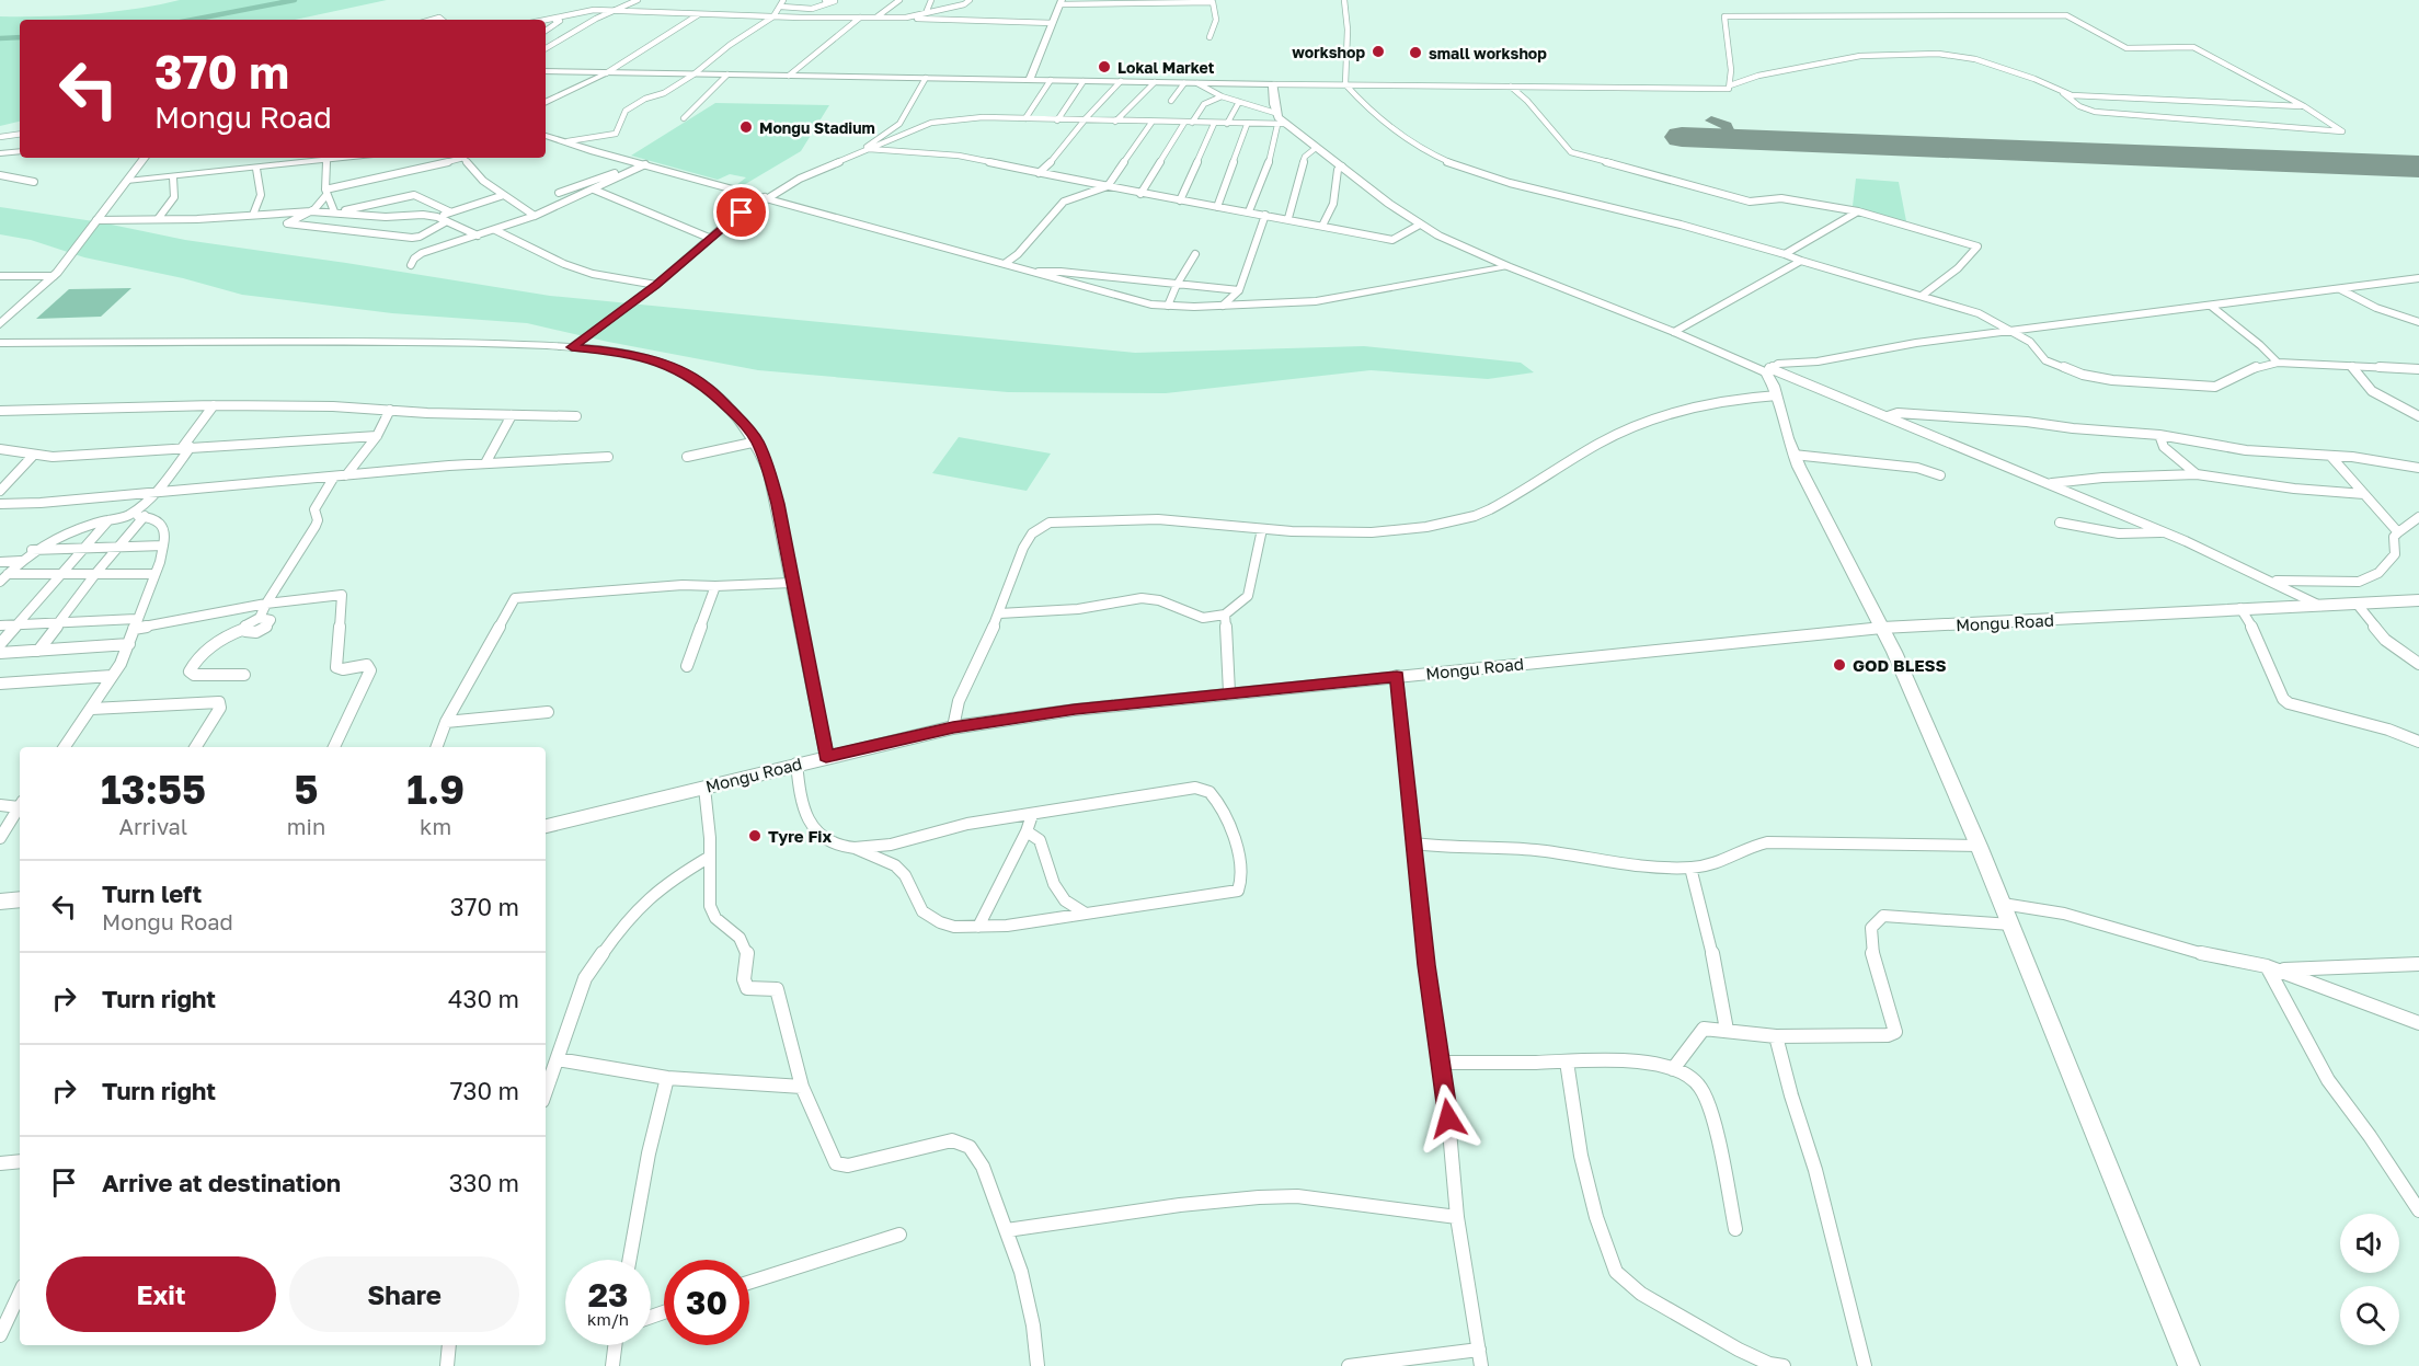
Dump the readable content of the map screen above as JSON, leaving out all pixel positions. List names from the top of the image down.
{
  "streets": {
    "main road": ["Mongu Road"]
  },
  "places": [
    "workshop",
    "small workshop",
    "Lokal Market",
    "Mongu Stadium",
    "GOD BLESS",
    "Tyre Fix"
  ],
  "page": {
    "turn": ["370 m", "Mongu Road"],
    "eta": [
      "13:55",
      "Arrival",
      "5",
      "min",
      "1.9",
      "km"
    ],
    "list": [
      {
        "name": "Turn left",
        "note": "Mongu Road",
        "value": "370 m"
      },
      {
        "name": "Turn right",
        "value": "430 m"
      },
      {
        "name": "Turn right",
        "value": "730 m"
      },
      {
        "name": "Arrive at destination",
        "value": "330 m"
      }
    ],
    "buttons": ["Exit", "Share"],
    "speed": "23 km/h",
    "limit": "30"
  }
}
